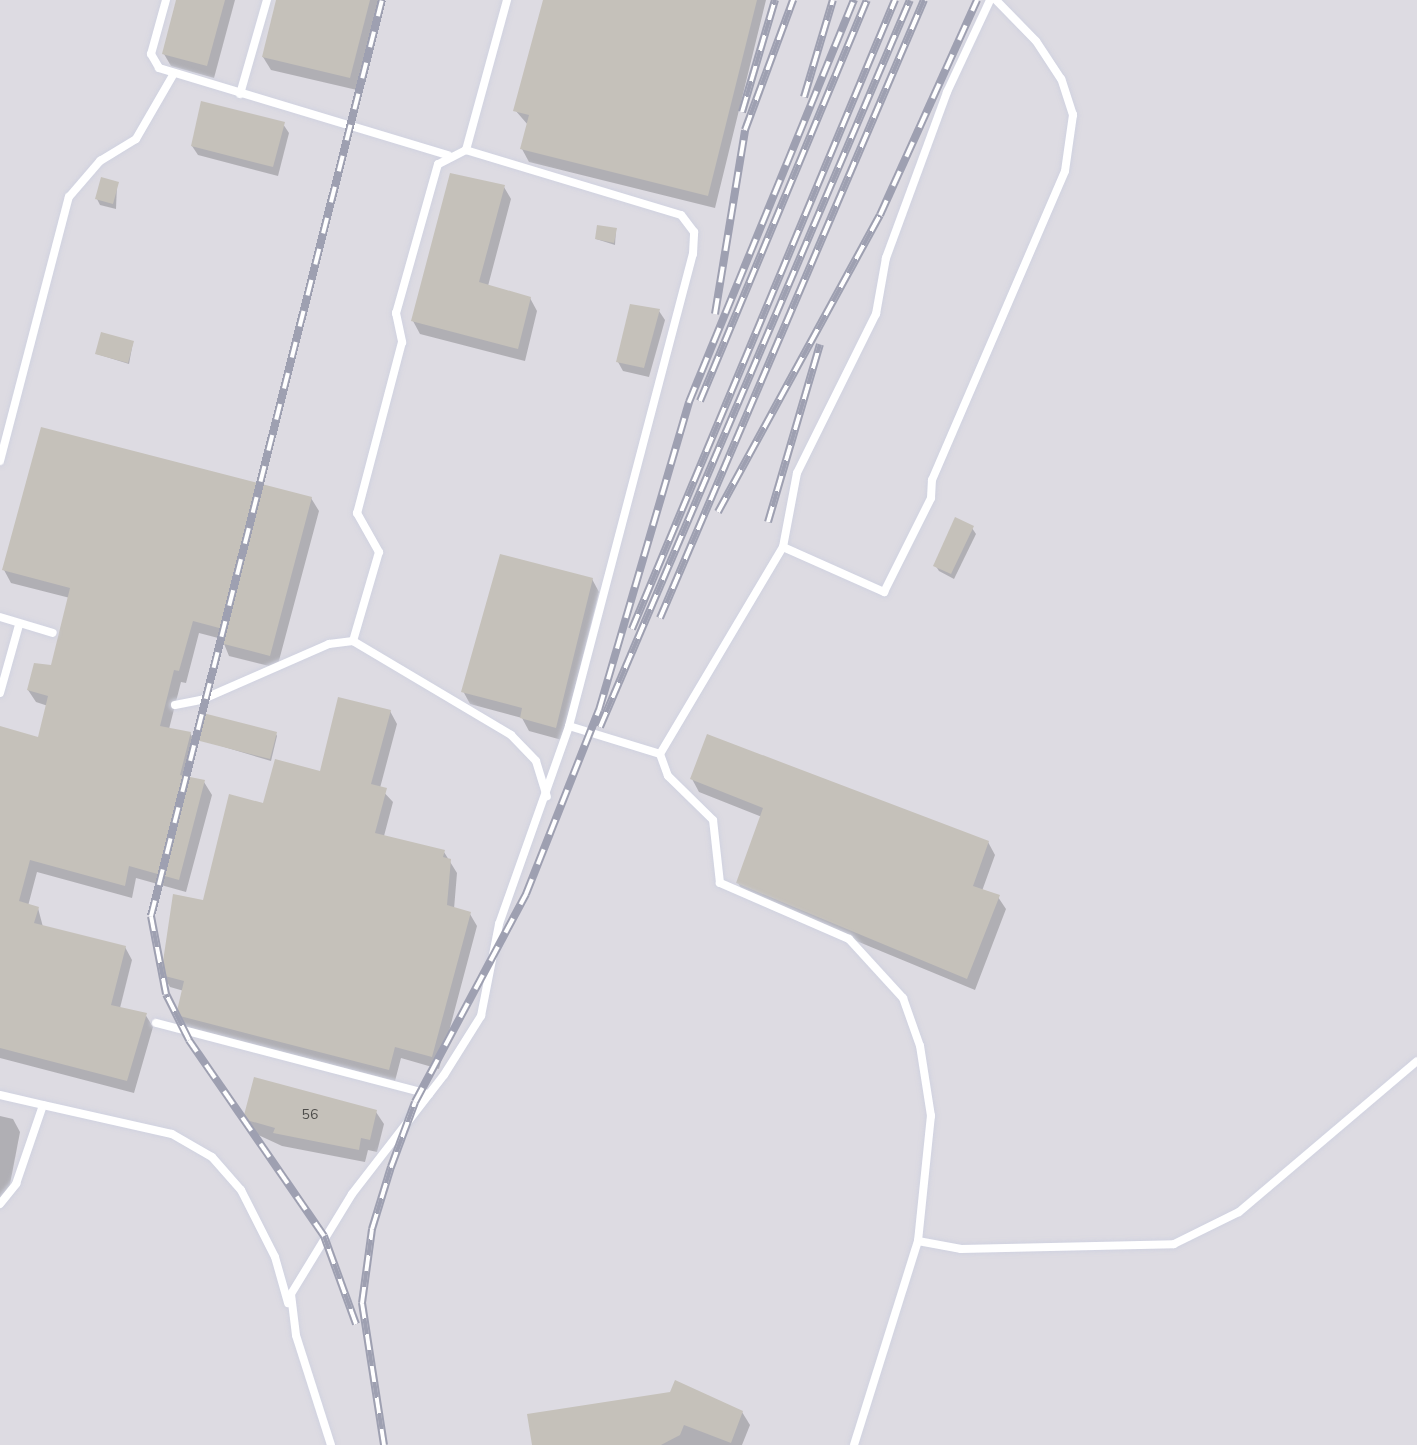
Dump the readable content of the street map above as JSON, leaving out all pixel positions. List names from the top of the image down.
{
  "house_numbers": ["56"]
}
